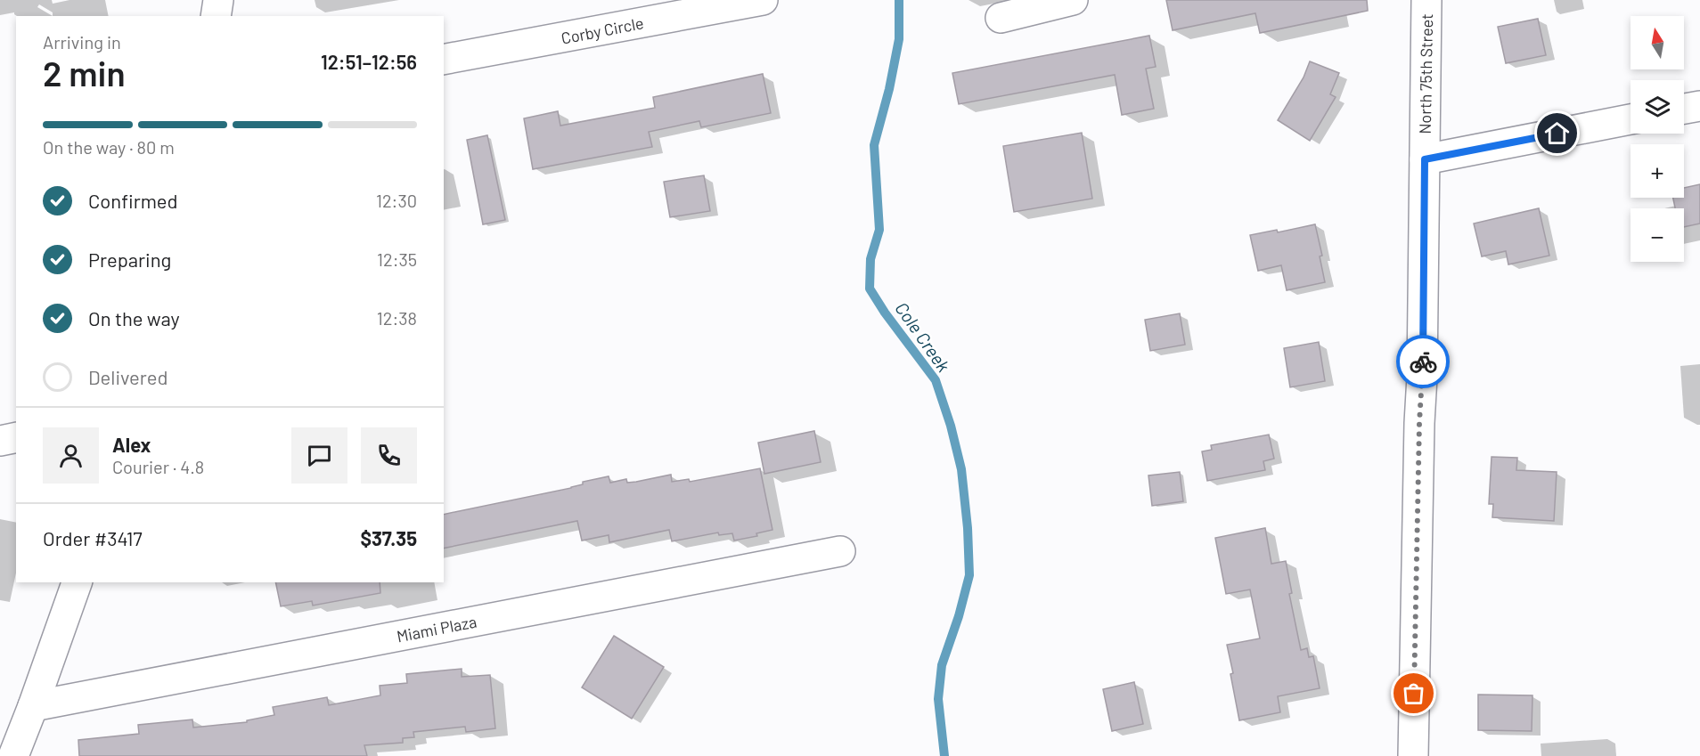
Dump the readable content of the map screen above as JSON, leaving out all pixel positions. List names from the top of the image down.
{
  "streets": {
    "street": ["Corby Circle", "North 75th Street", "Miami Plaza"]
  },
  "water": ["Cole Creek"],
  "north": "top",
  "page": {
    "map_buttons": ["+", "−"],
    "heading": ["2 min", "Arriving in", "12:51–12:56"],
    "panel": [
      "Alex",
      "Courier · 4.8",
      "Order #3417",
      "$37.35"
    ],
    "bar": "On the way · 80 m",
    "list": [
      ["Confirmed", "12:30"],
      ["Preparing", "12:35"],
      ["On the way", "12:38"],
      "Delivered"
    ]
  }
}
